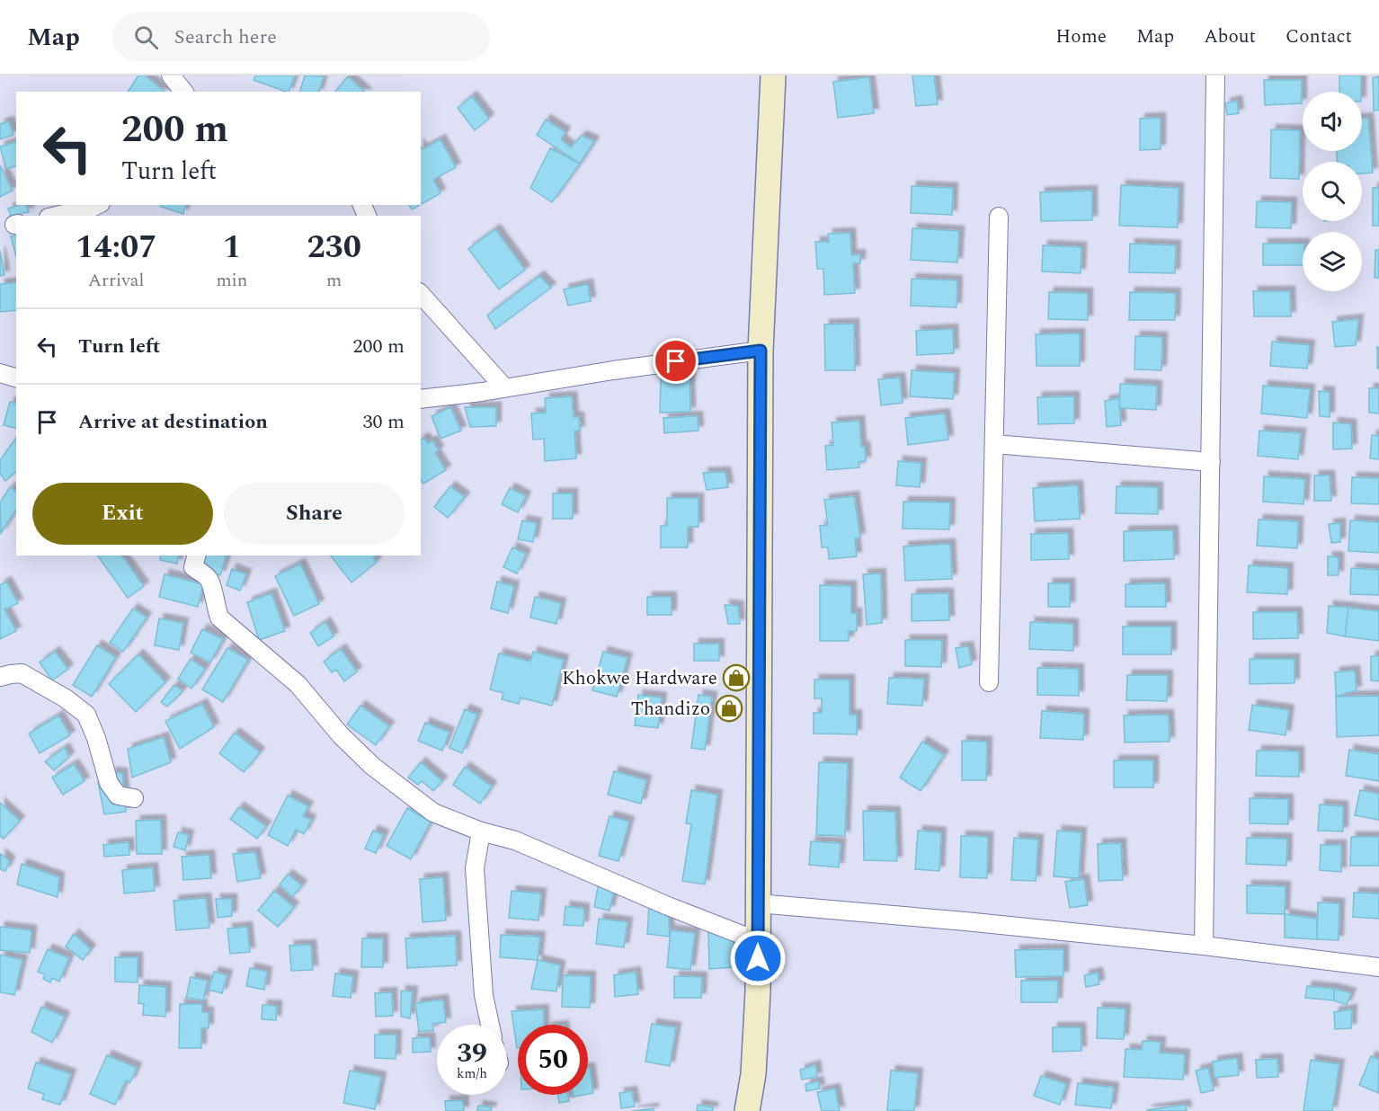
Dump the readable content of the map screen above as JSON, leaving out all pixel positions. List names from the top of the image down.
{
  "places": {
    "shop": ["Khokwe Hardware", "Thandizo"]
  },
  "page": {
    "header": "Map",
    "search": "Search here",
    "nav": [
      "Home",
      "Map",
      "About",
      "Contact"
    ],
    "turn": ["200 m", "Turn left"],
    "eta": [
      "14:07",
      "Arrival",
      "1",
      "min",
      "230",
      "m"
    ],
    "list": [
      {
        "name": "Turn left",
        "value": "200 m"
      },
      {
        "name": "Arrive at destination",
        "value": "30 m"
      }
    ],
    "buttons": ["Exit", "Share"],
    "speed": "39 km/h",
    "limit": "50"
  }
}
